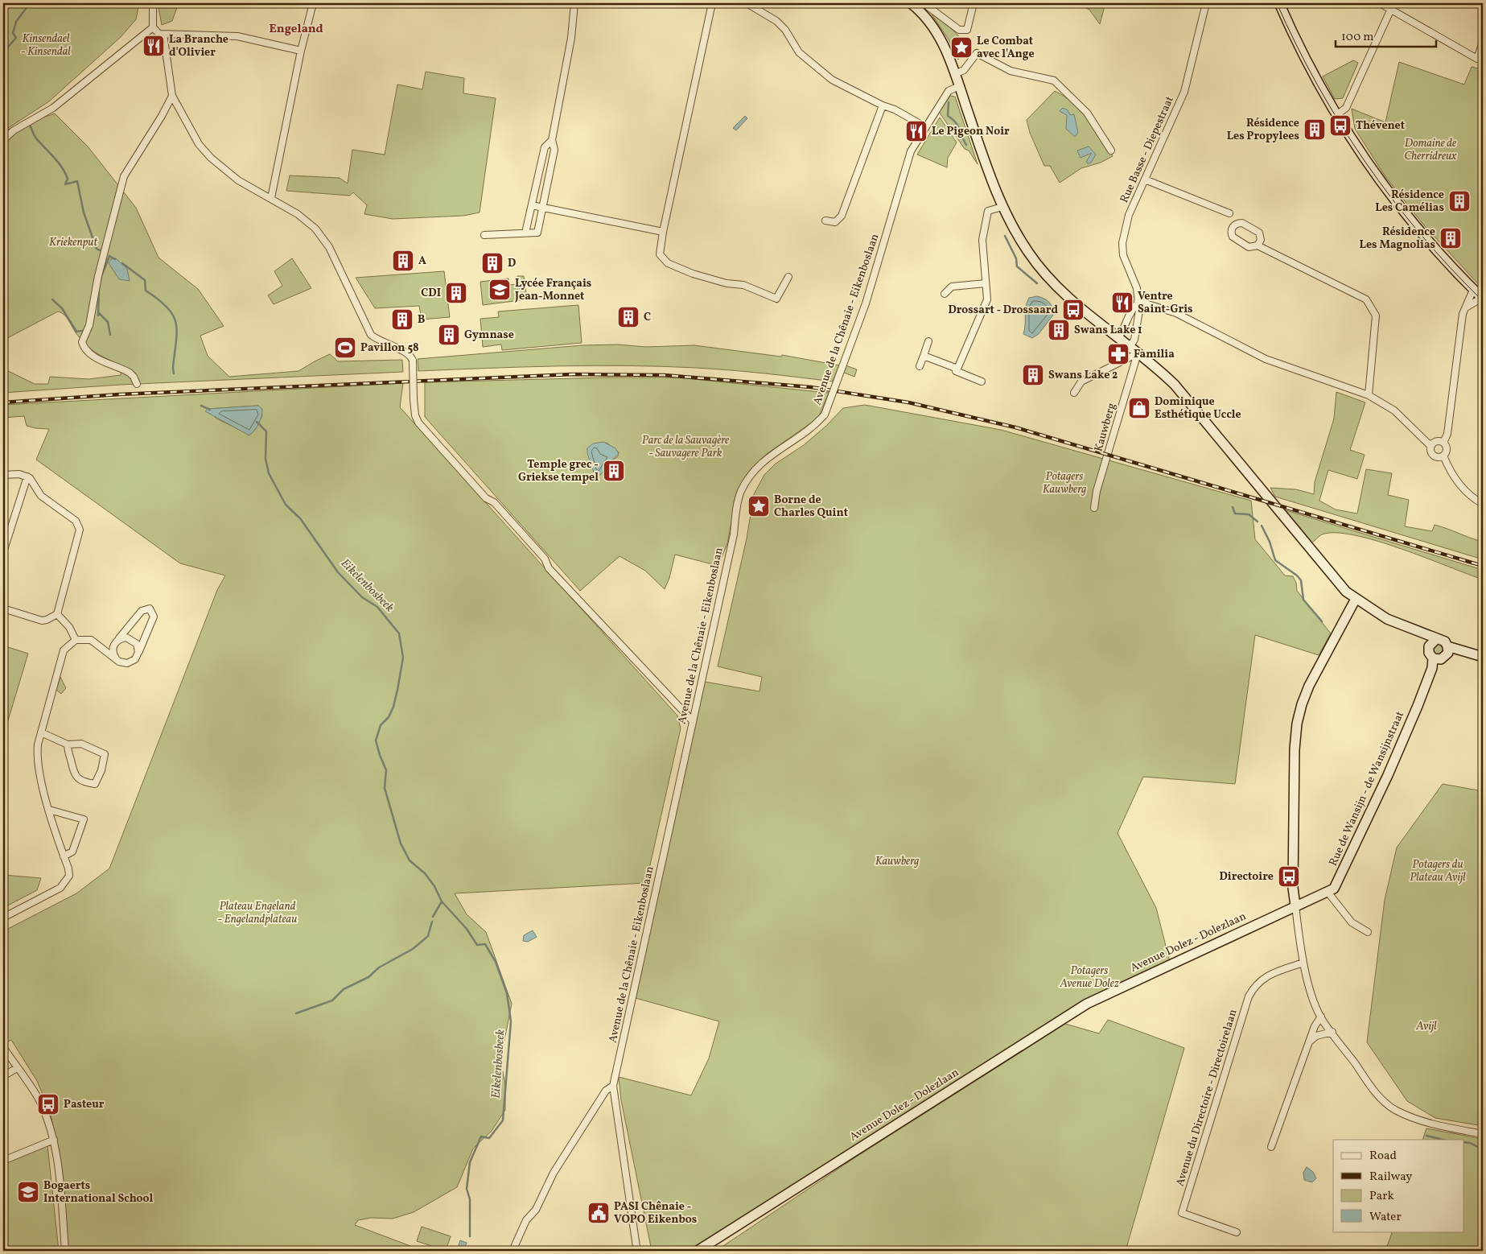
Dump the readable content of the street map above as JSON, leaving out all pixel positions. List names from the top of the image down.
{
  "streets": {
    "street": [
      "Rue Basse - Diepestraat",
      "Avenue de la Chênaie - Eikenboslaan",
      "Kauwberg",
      "Rue de Wansijn - de Wansijnstraat",
      "Avenue Dolez - Dolezlaan",
      "Avenue du Directoire - Directoirelaan"
    ]
  },
  "crossings": [
    ["Rue de Wansijn - de Wansijnstraat", "Avenue Dolez - Dolezlaan"]
  ],
  "districts": ["Engeland"],
  "water": ["Eikelenbosbeek"],
  "parks": [
    "Kinsendael - Kinsendal",
    "Domaine de Cherridreux",
    "Kriekenput",
    "Parc de la Sauvagère - Sauvagere Park",
    "Potagers Kauwberg",
    "Kauwberg",
    "Potagers du Plateau Avijl",
    "Plateau Engeland - Engelandplateau",
    "Potagers Avenue Dolez",
    "Avijl"
  ],
  "places": {
    "restaurant": ["La Branche d'Olivier", "Le Pigeon Noir", "Ventre Saint-Gris"],
    "place": ["Le Combat avec l'Ange", "Borne de Charles Quint"],
    "bus stop": [
      "Thévenet",
      "Drossart - Drossaard",
      "Directoire",
      "Pasteur"
    ],
    "building": [
      "Résidence Les Propylees",
      "Résidence Les Camélias",
      "Résidence Les Magnolias",
      "A",
      "D",
      "CDI",
      "C",
      "B",
      "Swans Lake 1",
      "Gymnase",
      "Swans Lake 2",
      "Temple grec - Griekse tempel"
    ],
    "school or university": ["Lycée Français Jean-Monnet", "Bogaerts International School"],
    "sports": ["Pavillon 58"],
    "pharmacy": ["Familia"],
    "shop": ["Dominique Esthétique Uccle"],
    "public building": ["PASI Chênaie - VOPO Eikenbos"]
  },
  "legend": [
    "Road",
    "Railway",
    "Park",
    "Water"
  ],
  "scale_bar": "100 m"
}
